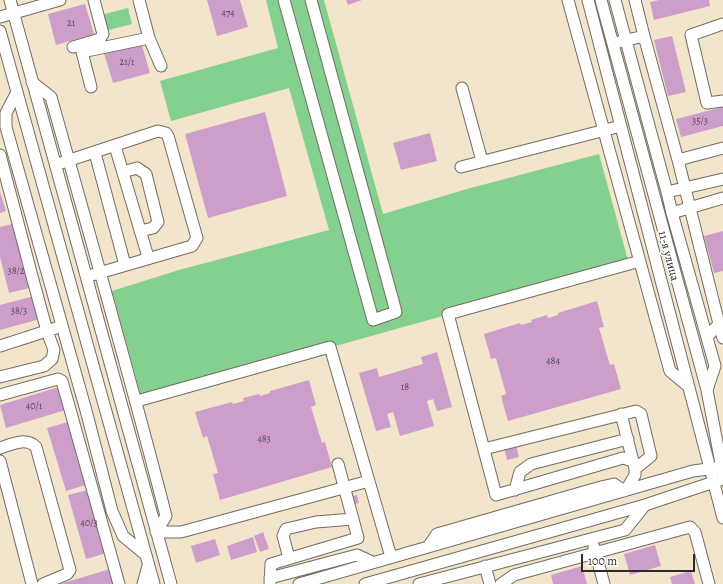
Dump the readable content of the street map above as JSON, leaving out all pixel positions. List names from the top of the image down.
{
  "streets": {
    "street": ["11-я улица"]
  },
  "house_numbers": [
    "474",
    "21",
    "21/1",
    "35/3",
    "38/2",
    "38/3",
    "484",
    "18",
    "40/1",
    "483",
    "40/3"
  ],
  "scale_bar": "100 m"
}
